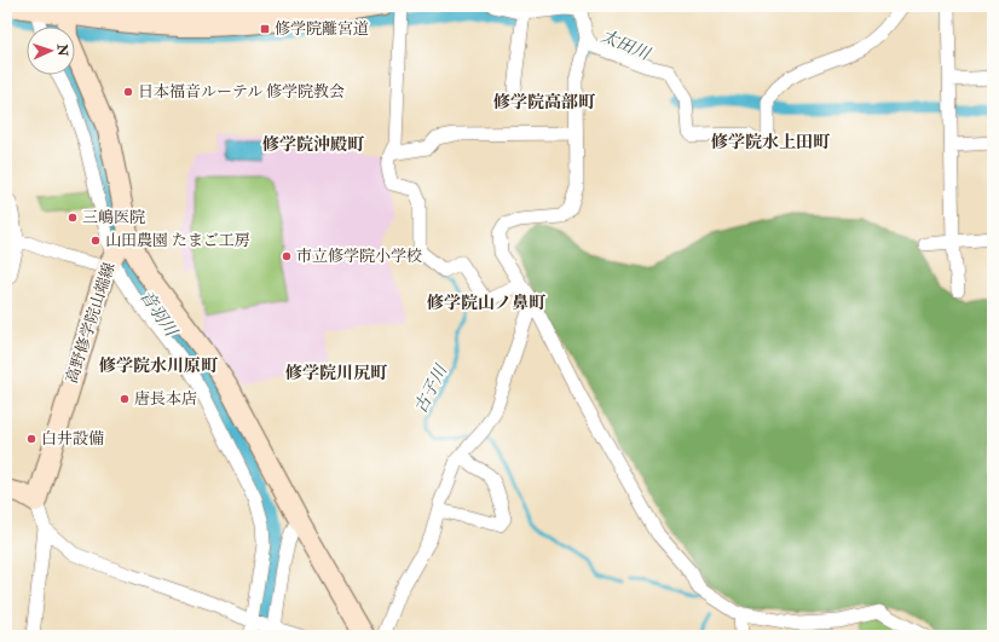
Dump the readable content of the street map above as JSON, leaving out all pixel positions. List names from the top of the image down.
{
  "streets": {
    "street": ["高野修学院山端線"]
  },
  "districts": [
    "修学院高部町",
    "修学院水上田町",
    "修学院沖殿町",
    "修学院山ノ鼻町",
    "修学院水川原町",
    "修学院川尻町"
  ],
  "water": ["太田川", "音羽川", "古子川"],
  "places": {
    "transit": ["修学院離宮道"],
    "other": [
      "日本福音ルーテル 修学院教会",
      "三嶋医院",
      "山田農園 たまご工房",
      "市立修学院小学校",
      "唐長本店",
      "白井設備"
    ]
  },
  "north": "right"
}
